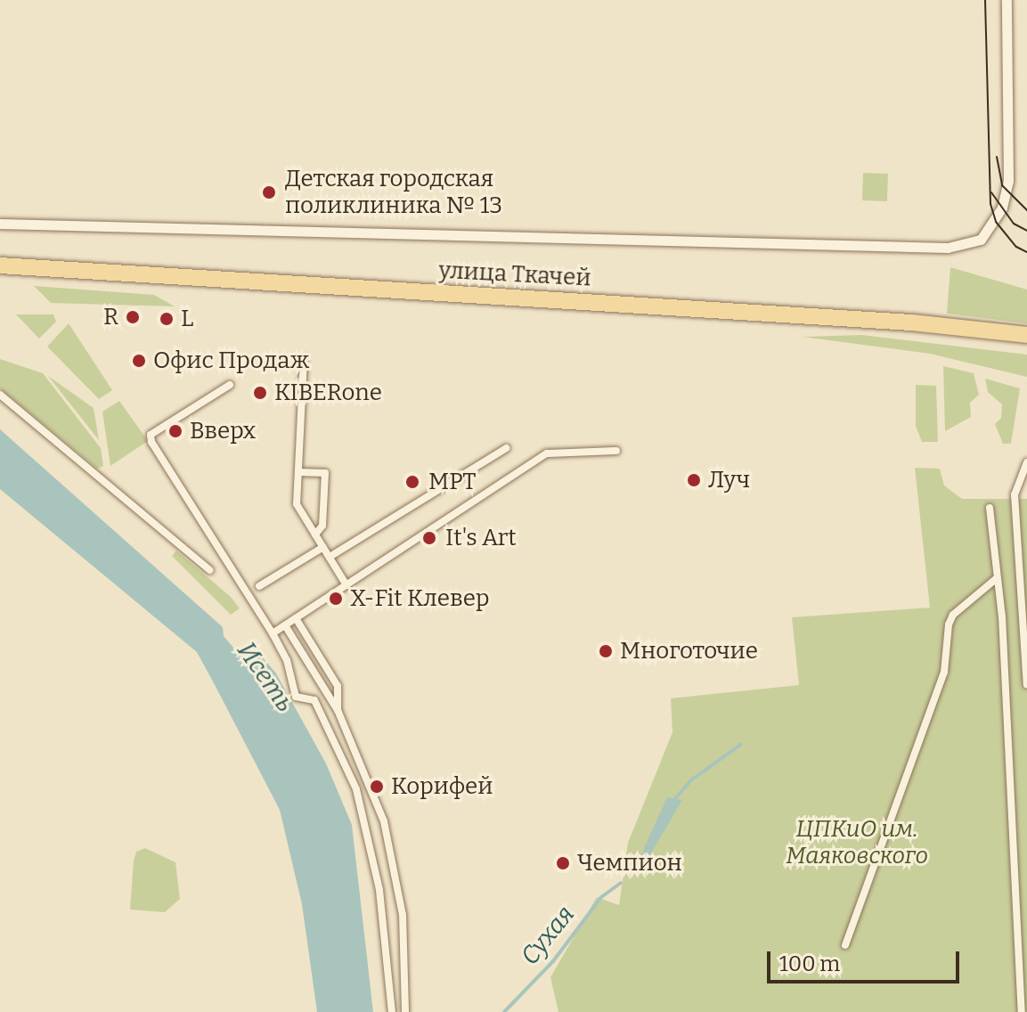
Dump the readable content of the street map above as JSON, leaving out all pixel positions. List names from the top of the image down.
{
  "streets": {
    "main road": ["улица Ткачей"]
  },
  "water": ["Исеть", "Сухая"],
  "parks": ["ЦПКиО им. Маяковского"],
  "places": [
    "Детская городская поликлиника № 13",
    "R",
    "L",
    "Офис Продаж",
    "KIBERone",
    "Вверх",
    "Луч",
    "МРТ",
    "It's Art",
    "X-Fit Клевер",
    "Многоточие",
    "Корифей",
    "Чемпион"
  ],
  "scale_bar": "100 m"
}
